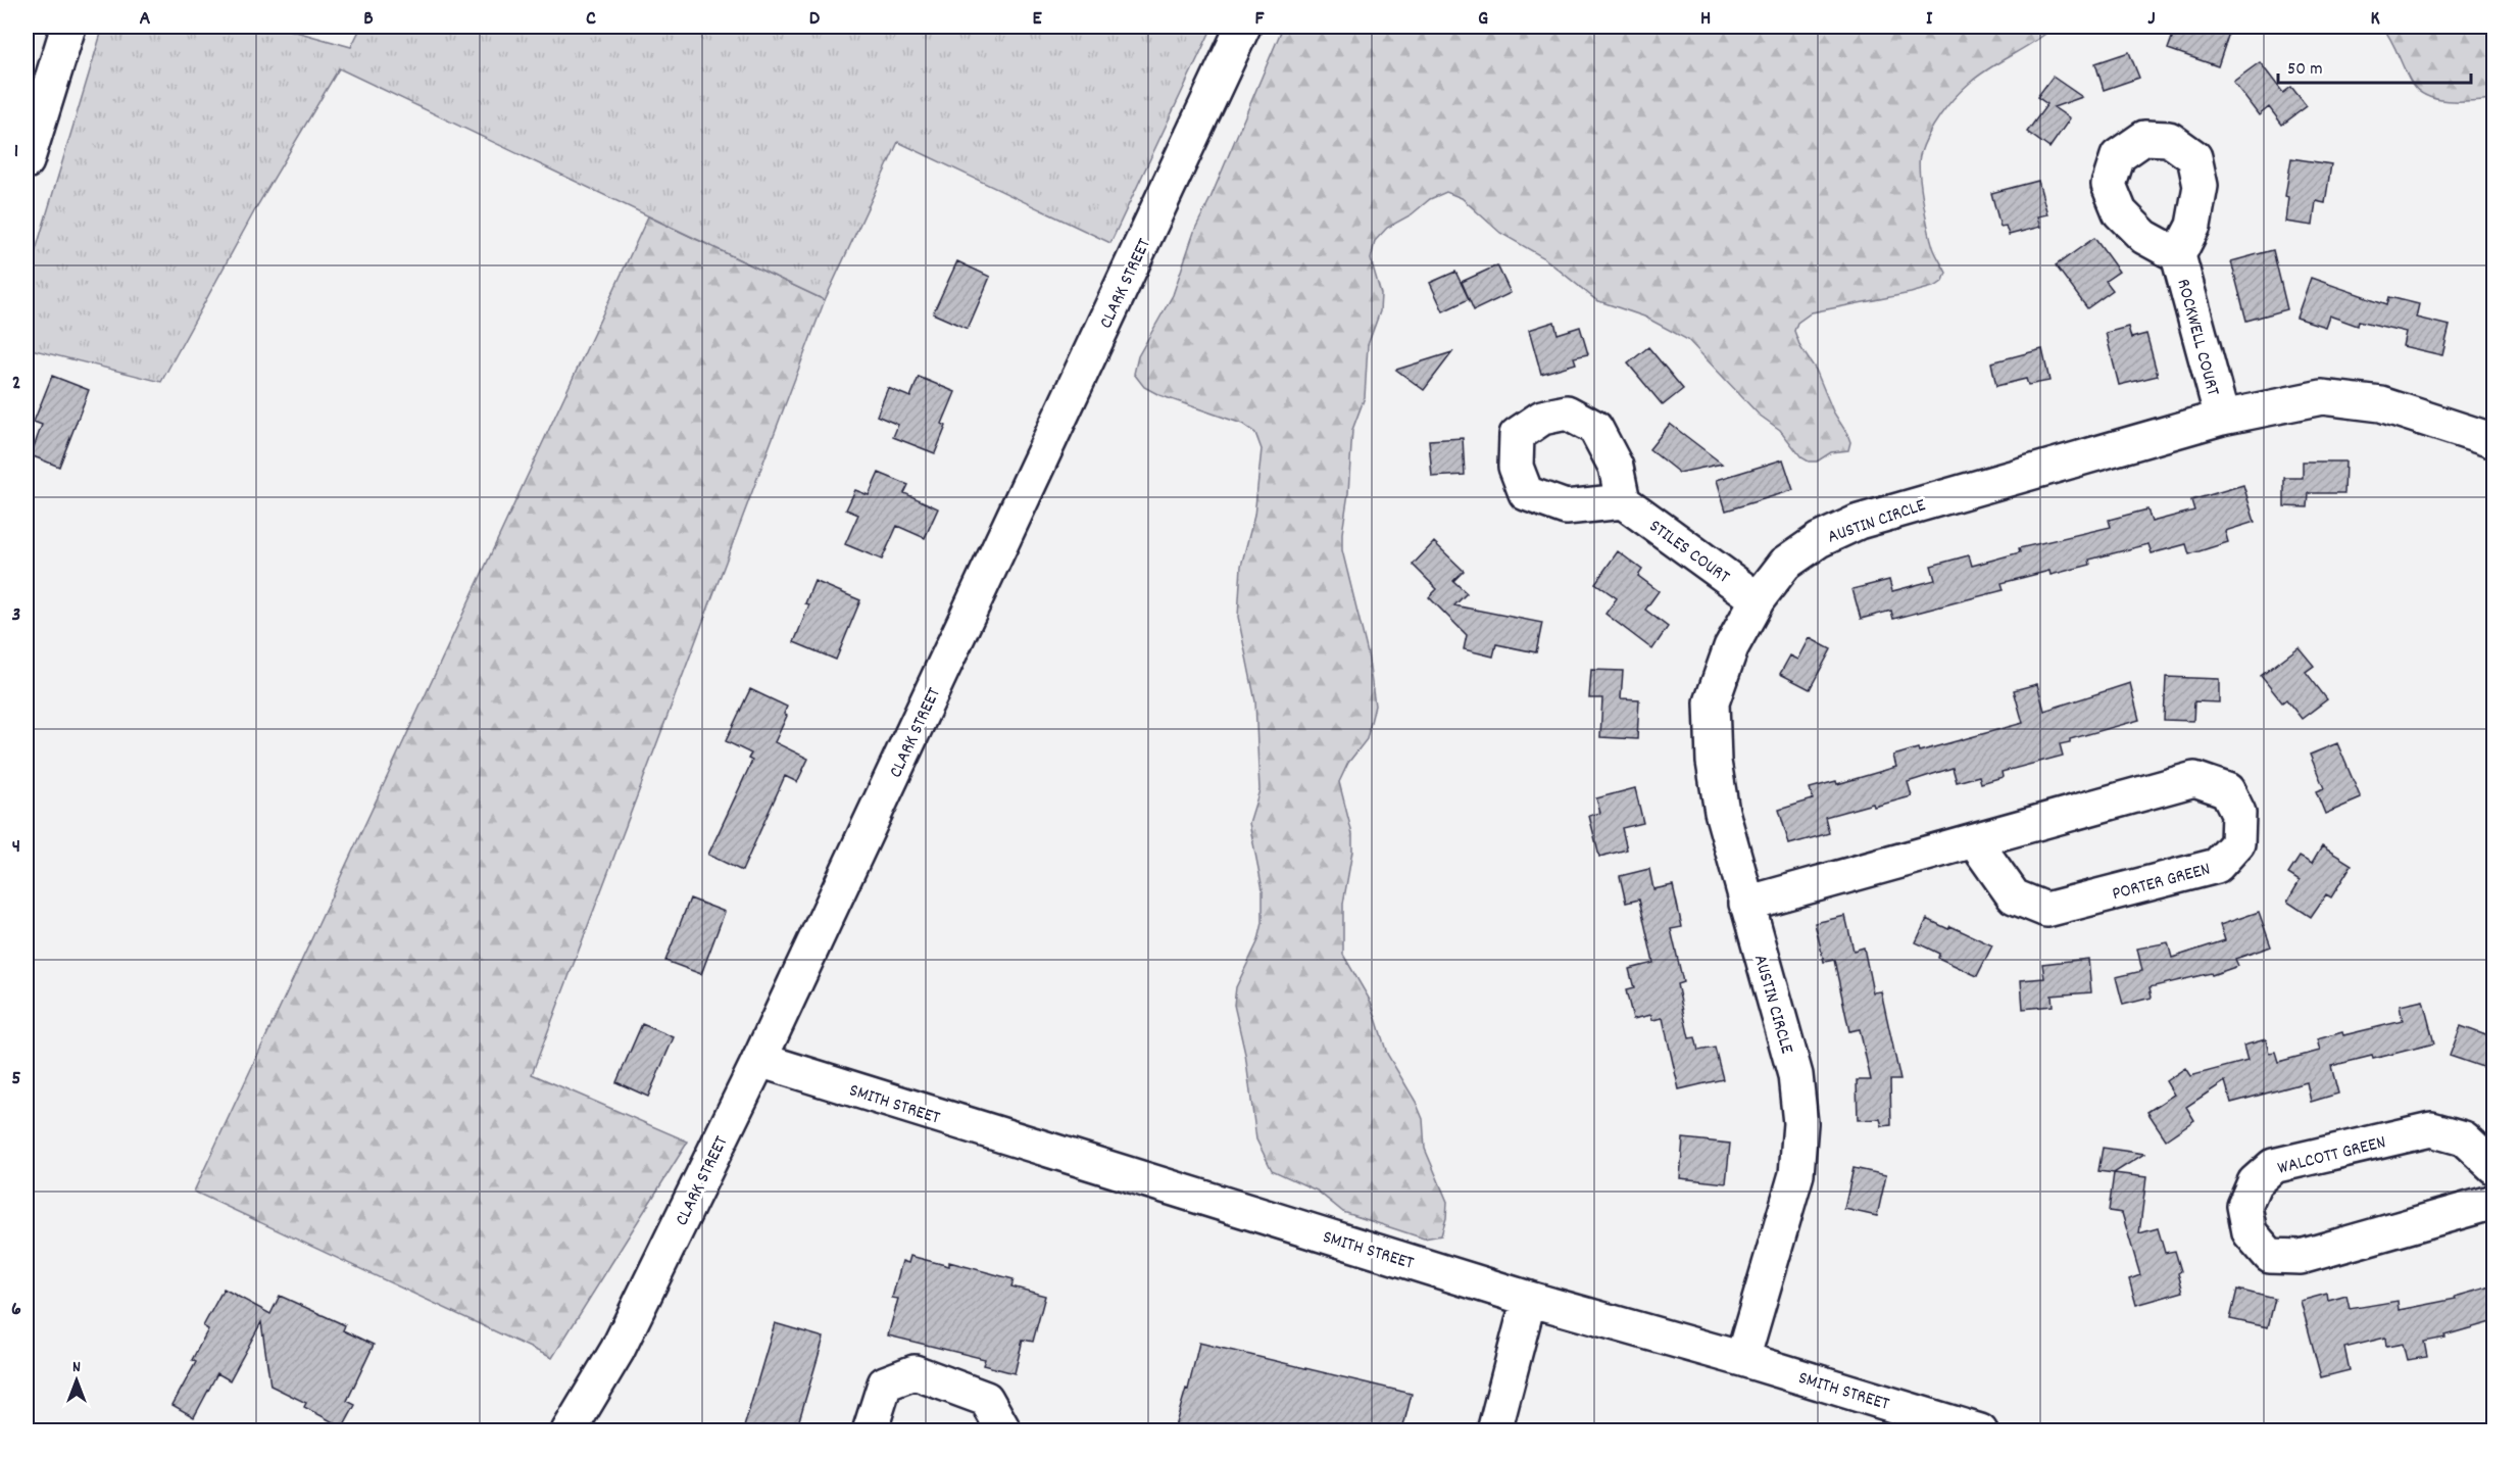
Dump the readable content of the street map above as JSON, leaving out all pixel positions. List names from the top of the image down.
{
  "streets": {
    "street": [
      "CLARK STREET",
      "ROCKWELL COURT",
      "AUSTIN CIRCLE",
      "STILES COURT",
      "PORTER GREEN",
      "SMITH STREET",
      "WALCOTT GREEN"
    ]
  },
  "crossings": [
    ["CLARK STREET", "SMITH STREET"],
    ["ROCKWELL COURT", "AUSTIN CIRCLE"],
    ["AUSTIN CIRCLE", "STILES COURT"],
    ["AUSTIN CIRCLE", "PORTER GREEN"],
    ["AUSTIN CIRCLE", "SMITH STREET"]
  ],
  "scale_bar": "50 m",
  "north": "top",
  "grid": {
    "columns": [
      "A",
      "B",
      "C",
      "D",
      "E",
      "F",
      "G",
      "H",
      "I",
      "J",
      "K"
    ],
    "rows": [
      "1",
      "2",
      "3",
      "4",
      "5",
      "6"
    ]
  }
}
